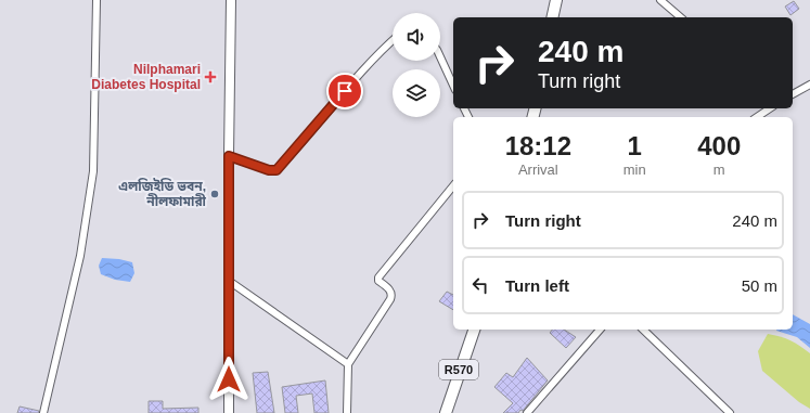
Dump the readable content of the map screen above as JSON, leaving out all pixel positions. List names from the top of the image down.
{
  "streets": {
    "main road": ["R570"]
  },
  "places": {
    "health": ["Nilphamari Diabetes Hospital"],
    "other": ["এলজিইডি ভবন, নীলফামারী"]
  },
  "page": {
    "turn": ["240 m", "Turn right"],
    "eta": [
      "18:12",
      "Arrival",
      "1",
      "min",
      "400",
      "m"
    ],
    "list": [
      {
        "name": "Turn right",
        "value": "240 m"
      },
      {
        "name": "Turn left",
        "value": "50 m"
      }
    ]
  }
}
